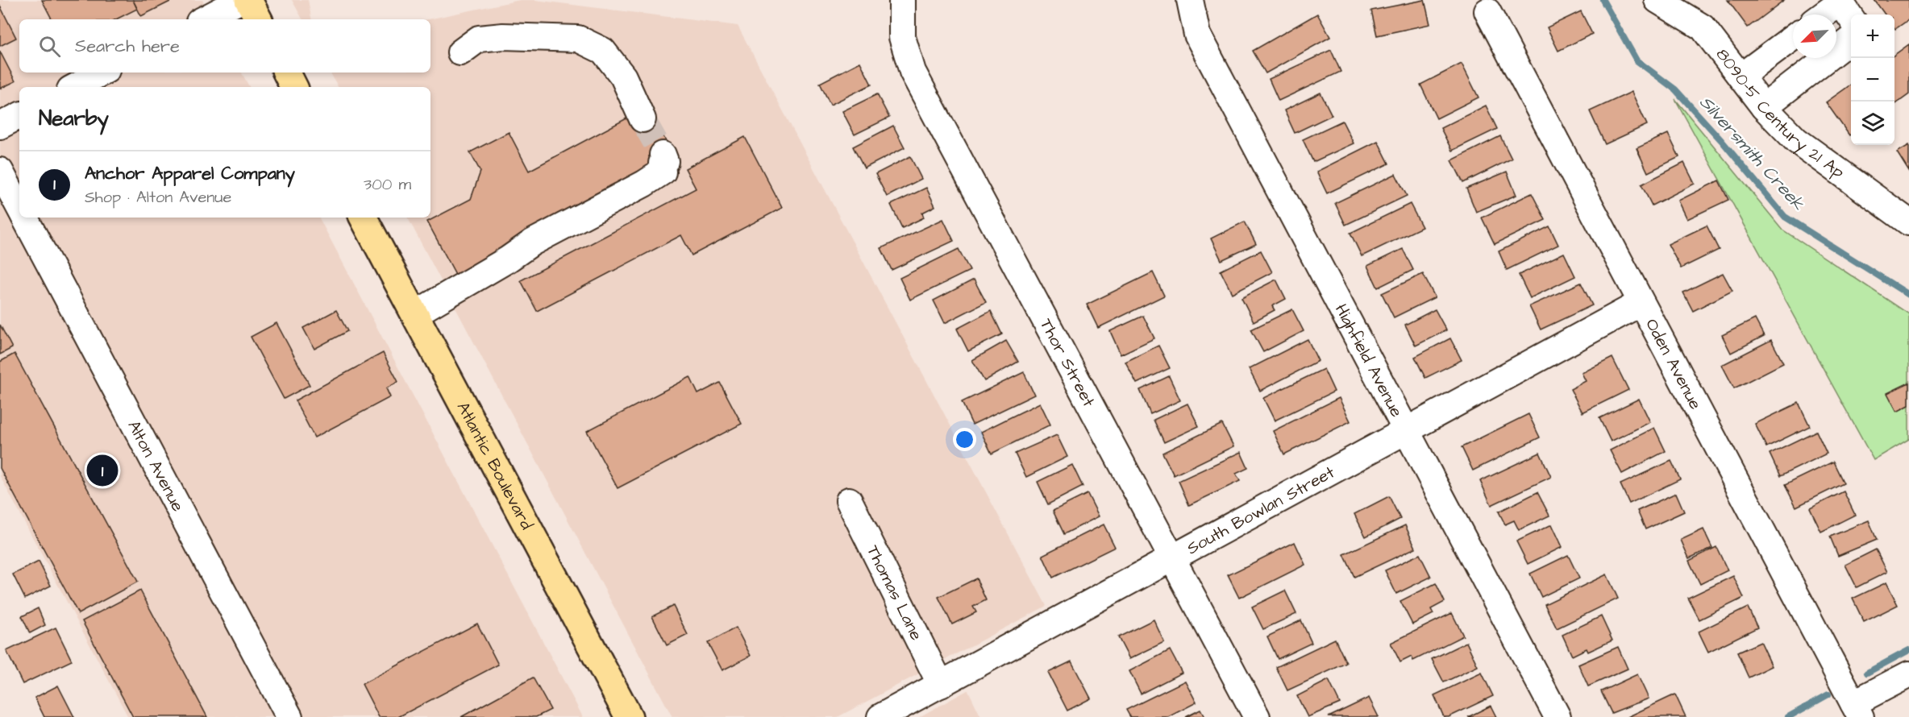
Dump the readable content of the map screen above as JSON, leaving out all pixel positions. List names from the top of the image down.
{
  "streets": {
    "main road": ["Atlantic Boulevard"],
    "street": [
      "8090-5 Century 21 Ap",
      "Highfield Avenue",
      "Thor Street",
      "Oden Avenue",
      "Alton Avenue",
      "South Bowlan Street",
      "Thomas Lane"
    ]
  },
  "crossings": [
    ["Highfield Avenue", "South Bowlan Street"],
    ["Thor Street", "South Bowlan Street"],
    ["Oden Avenue", "South Bowlan Street"],
    ["South Bowlan Street", "Thomas Lane"]
  ],
  "water": ["Silversmith Creek"],
  "north": "bottom left",
  "page": {
    "map_buttons": ["+", "−"],
    "search": "Search here",
    "heading": "Nearby",
    "list": [
      {
        "mark": "1",
        "name": "Anchor Apparel Company",
        "note": "Shop · Alton Avenue",
        "value": "300 m"
      }
    ],
    "pins": "1"
  }
}
